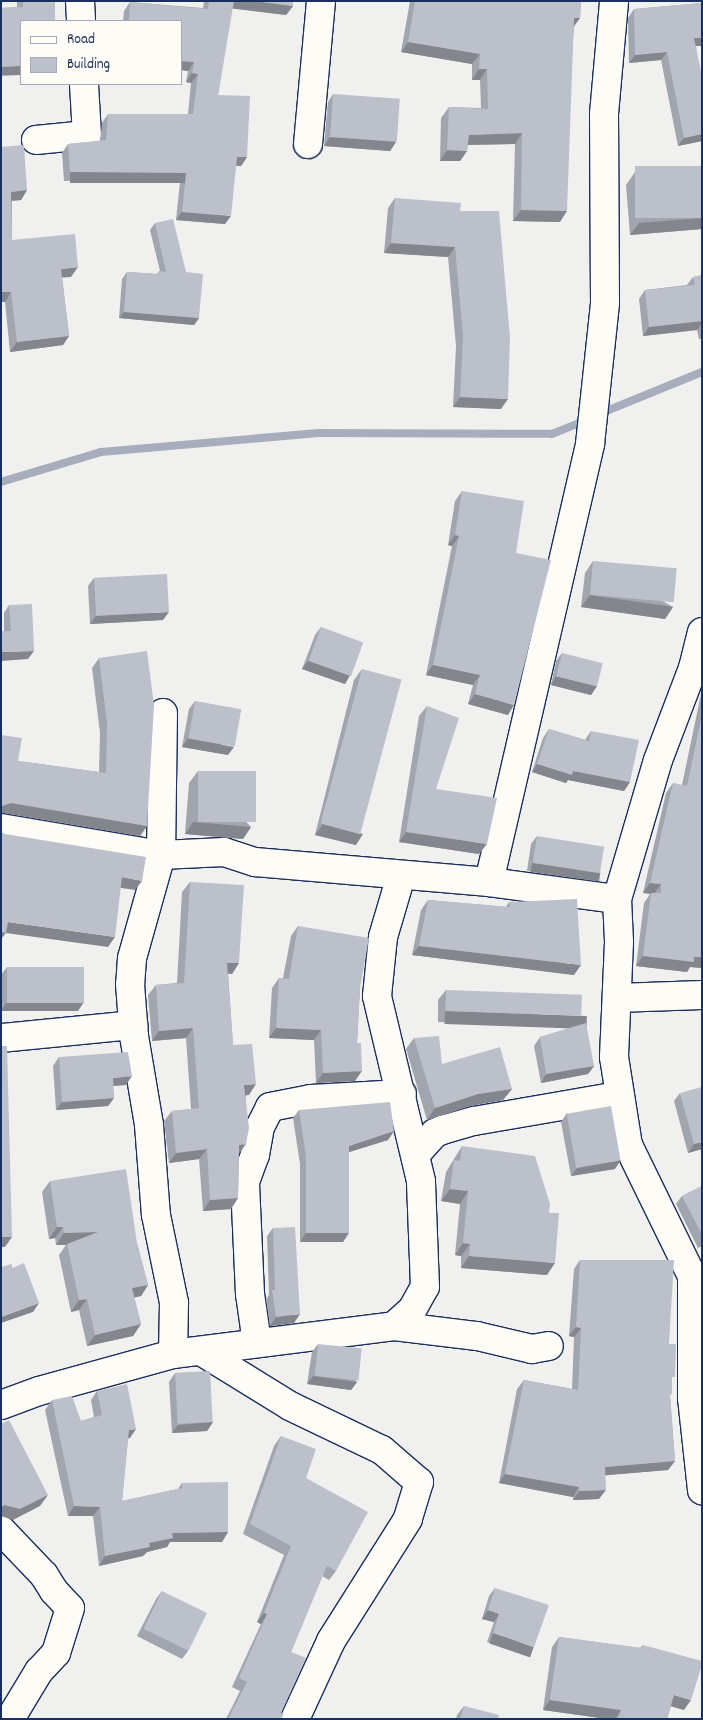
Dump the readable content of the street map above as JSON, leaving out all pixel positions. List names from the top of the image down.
{
  "legend": ["Road", "Building"]
}
